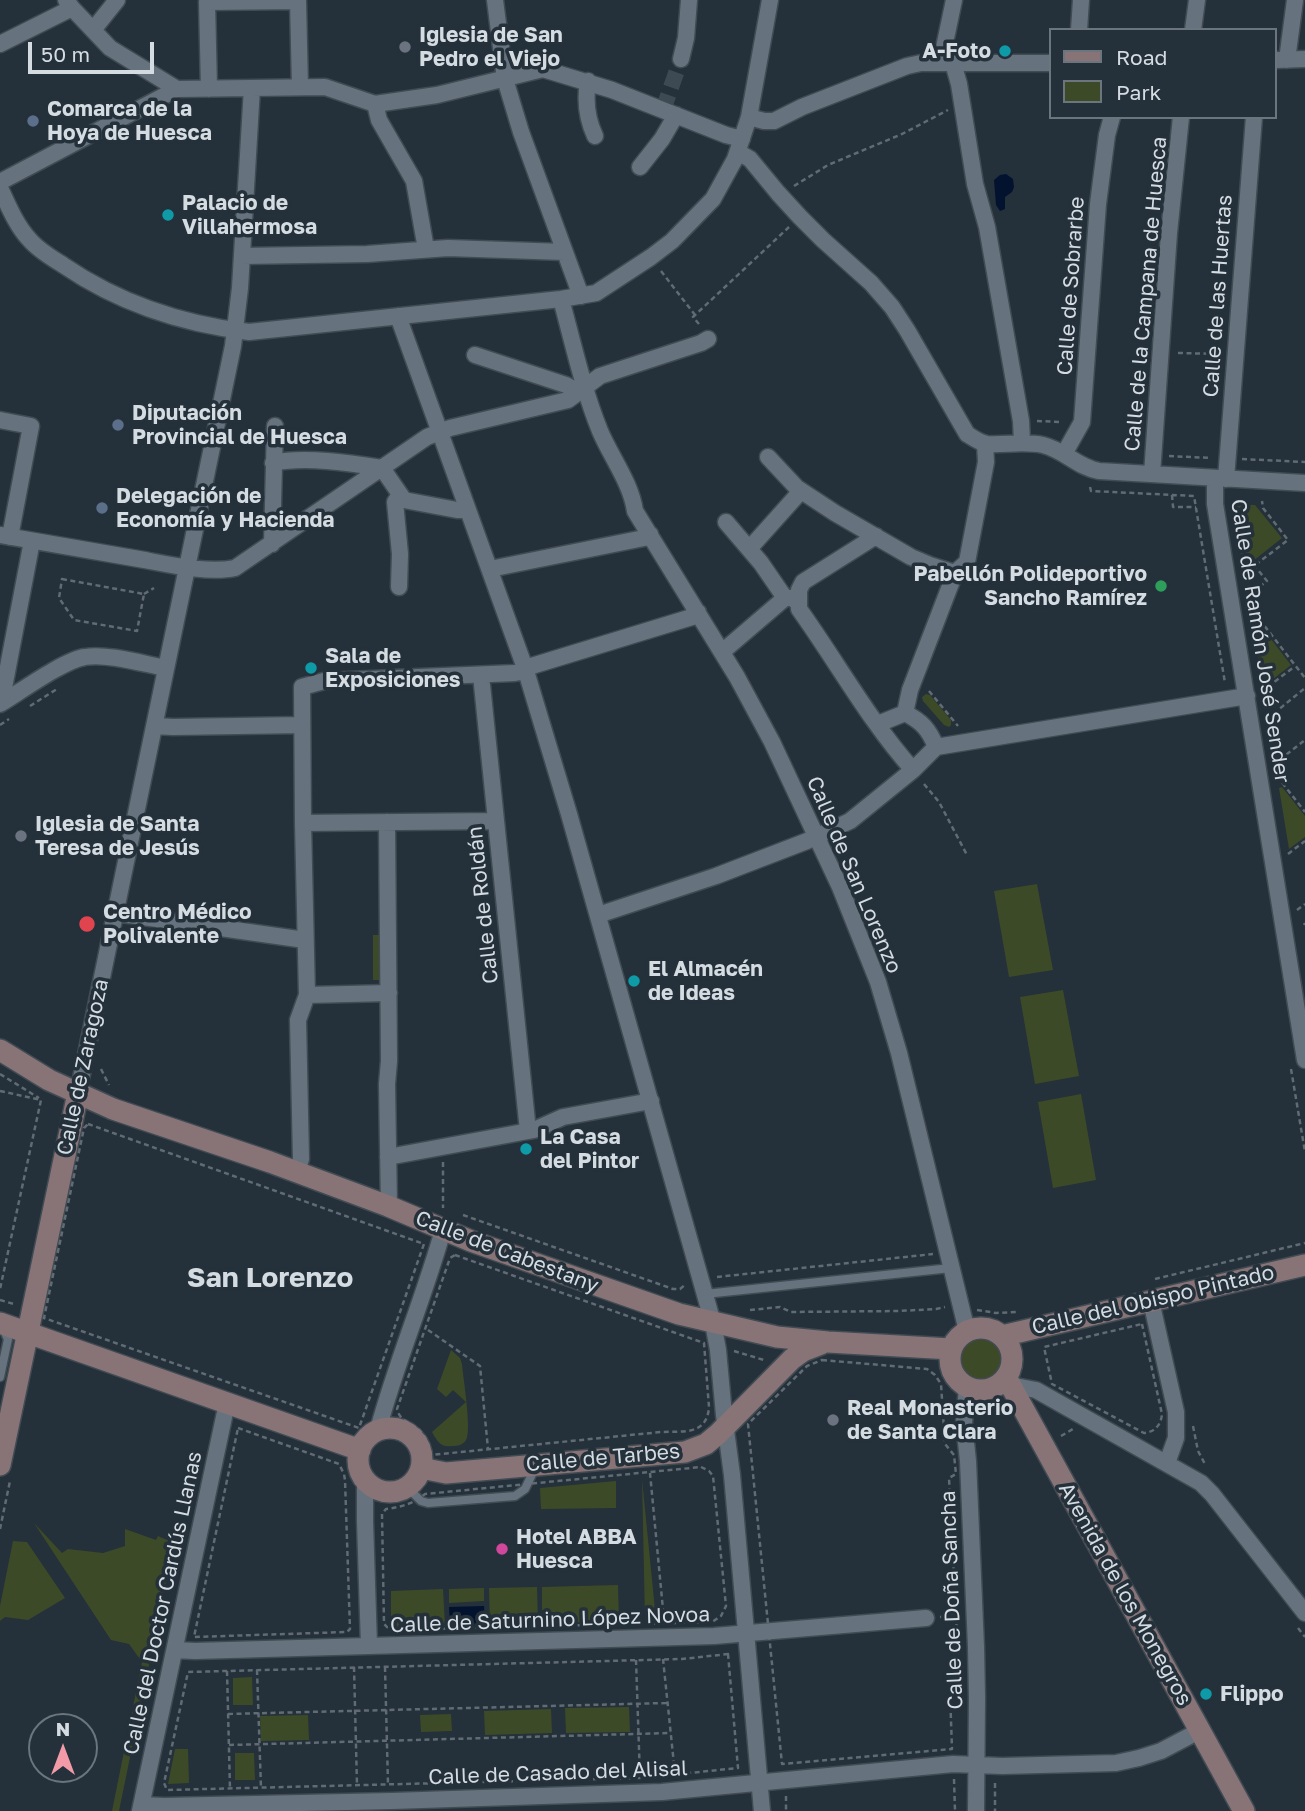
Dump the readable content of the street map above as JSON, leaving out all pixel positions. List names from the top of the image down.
{
  "streets": {
    "street": [
      "Calle de Sobrarbe",
      "Calle de la Campana de Huesca",
      "Calle de las Huertas",
      "Calle de Ramón José Sender",
      "Calle de San Lorenzo",
      "Calle de Roldán",
      "Calle de Zaragoza",
      "Calle de Cabestany",
      "Calle del Obispo Pintado",
      "Calle de Tarbes",
      "Avenida de los Monegros",
      "Calle de Doña Sancha",
      "Calle del Doctor Cardús Llanas",
      "Calle de Saturnino López Novoa",
      "Calle de Casado del Alisal"
    ]
  },
  "crossings": [
    ["Calle de las Huertas", "Calle de Ramón José Sender"],
    ["Calle de San Lorenzo", "Calle de Cabestany"],
    ["Calle de San Lorenzo", "Calle del Obispo Pintado"],
    ["Calle de San Lorenzo", "Avenida de los Monegros"],
    ["Calle de San Lorenzo", "Calle de Doña Sancha"],
    ["Calle de Zaragoza", "Calle de Cabestany"],
    ["Calle de Cabestany", "Calle del Obispo Pintado"],
    ["Calle de Cabestany", "Calle de Tarbes"],
    ["Calle de Cabestany", "Avenida de los Monegros"],
    ["Calle de Cabestany", "Calle de Doña Sancha"],
    ["Calle del Obispo Pintado", "Avenida de los Monegros"],
    ["Calle del Obispo Pintado", "Calle de Doña Sancha"],
    ["Avenida de los Monegros", "Calle de Doña Sancha"],
    ["Avenida de los Monegros", "Calle de Casado del Alisal"],
    ["Calle de Doña Sancha", "Calle de Casado del Alisal"],
    ["Calle del Doctor Cardús Llanas", "Calle de Saturnino López Novoa"],
    ["Calle del Doctor Cardús Llanas", "Calle de Casado del Alisal"]
  ],
  "districts": ["San Lorenzo"],
  "places": [
    "Iglesia de San Pedro el Viejo",
    "A-Foto",
    "Comarca de la Hoya de Huesca",
    "Palacio de Villahermosa",
    "Diputación Provincial de Huesca",
    "Delegación de Economía y Hacienda",
    "Pabellón Polideportivo Sancho Ramírez",
    "Sala de Exposiciones",
    "Iglesia de Santa Teresa de Jesús",
    "Centro Médico Polivalente",
    "El Almacén de Ideas",
    "La Casa del Pintor",
    "Real Monasterio de Santa Clara",
    "Hotel ABBA Huesca",
    "Flippo"
  ],
  "legend": ["Road", "Park"],
  "scale_bar": "50 m",
  "north": "top"
}
